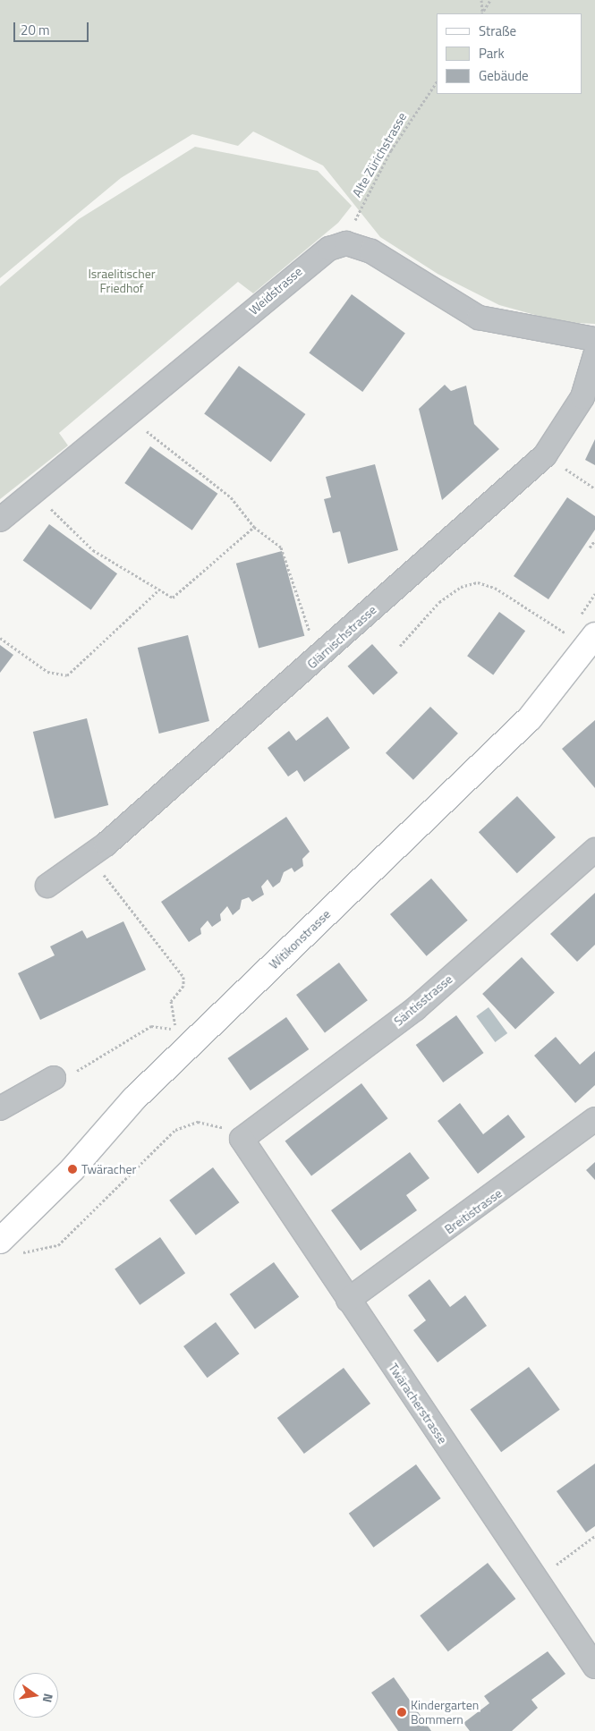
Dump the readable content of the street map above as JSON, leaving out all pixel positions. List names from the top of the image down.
{
  "streets": {
    "main road": ["Witikonstrasse"],
    "street": [
      "Weidstrasse",
      "Glärnischstrasse",
      "Säntisstrasse",
      "Breitistrasse",
      "Twäracherstrasse"
    ],
    "path": ["Alte Zürichstrasse"]
  },
  "crossings": [
    ["Alte Zürichstrasse", "Weidstrasse"],
    ["Säntisstrasse", "Twäracherstrasse"],
    ["Breitistrasse", "Twäracherstrasse"]
  ],
  "parks": ["Israelitischer Friedhof"],
  "places": ["Twäracher", "Kindergarten Bommern"],
  "legend": ["Straße", "Park", "Gebäude"],
  "scale_bar": "20 m",
  "north": "right"
}
